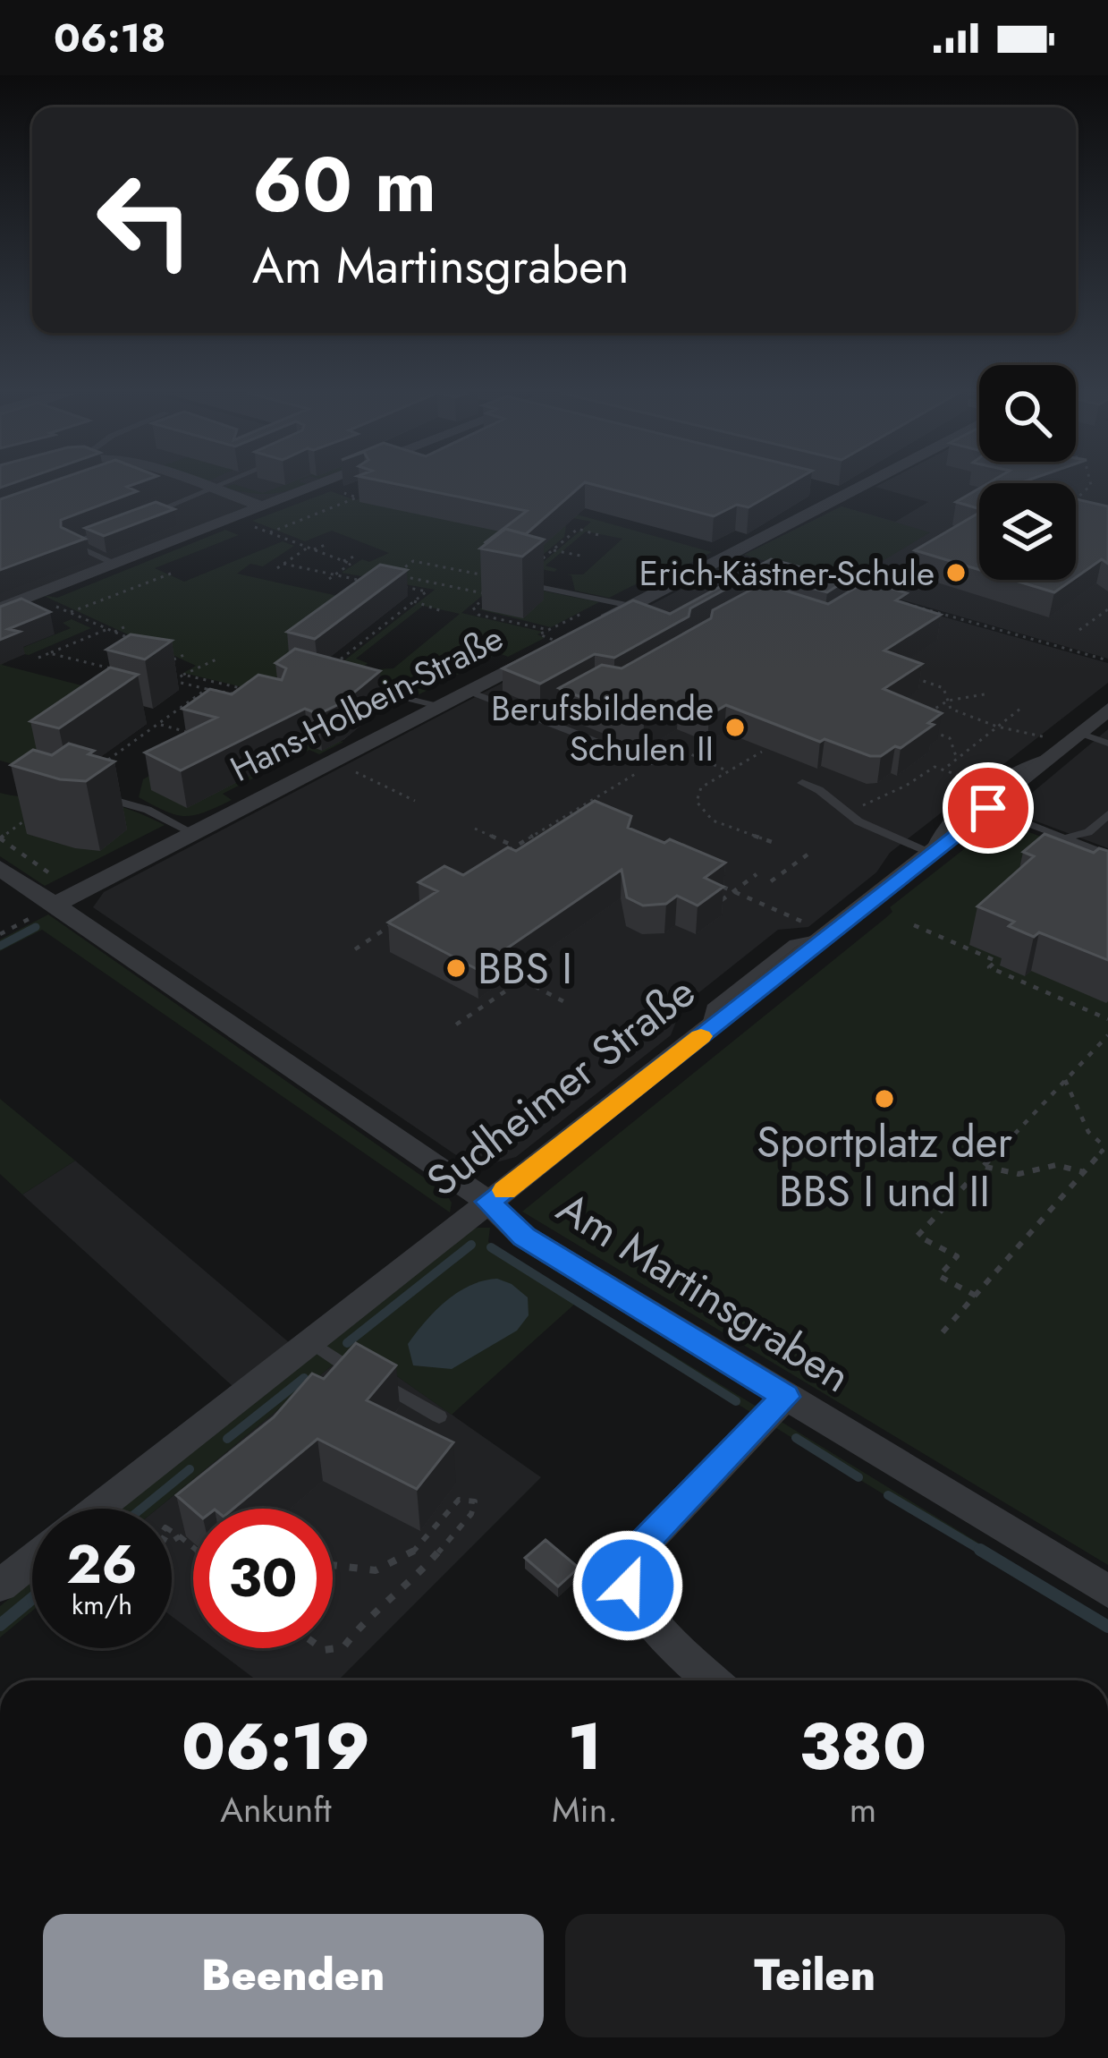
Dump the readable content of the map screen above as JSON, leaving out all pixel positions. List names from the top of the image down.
{
  "streets": {
    "street": ["Hans-Holbein-Straße", "Sudheimer Straße", "Am Martinsgraben"]
  },
  "crossings": [
    ["Hans-Holbein-Straße", "Am Martinsgraben"],
    ["Sudheimer Straße", "Am Martinsgraben"]
  ],
  "places": [
    "Erich-Kästner-Schule",
    "Berufsbildende Schulen II",
    "BBS I",
    "Sportplatz der BBS I und II"
  ],
  "page": {
    "status": "06:18",
    "turn": ["60 m", "Am Martinsgraben"],
    "speed": "26 km/h",
    "limit": "30",
    "eta": [
      "06:19",
      "Ankunft",
      "1",
      "Min.",
      "380",
      "m"
    ],
    "buttons": ["Beenden", "Teilen"]
  }
}
